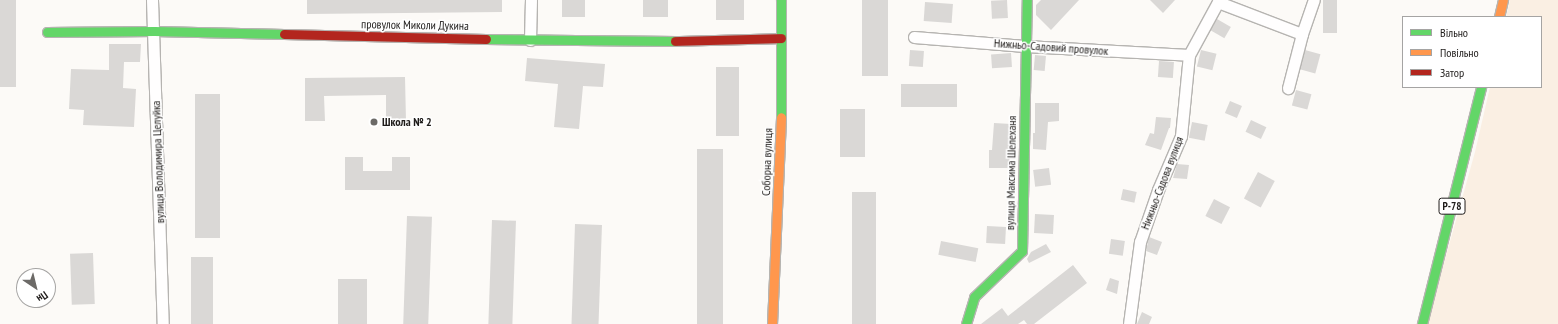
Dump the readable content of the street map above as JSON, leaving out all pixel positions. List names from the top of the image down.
{
  "streets": {
    "street": [
      "провулок Миколи Дукина",
      "Нижньо-Садовий провулок",
      "вулиця Володимира Целуйка",
      "Соборна вулиця",
      "вулиця Максима Шелеханя",
      "Нижньо-Садова вулиця",
      "Р-78"
    ]
  },
  "crossings": [
    ["провулок Миколи Дукина", "вулиця Володимира Целуйка"],
    ["провулок Миколи Дукина", "Соборна вулиця"],
    ["Нижньо-Садовий провулок", "вулиця Максима Шелеханя"],
    ["Нижньо-Садовий провулок", "Нижньо-Садова вулиця"]
  ],
  "places": ["Школа № 2"],
  "legend": ["Вільно", "Повільно", "Затор"],
  "north": "bottom right"
}
